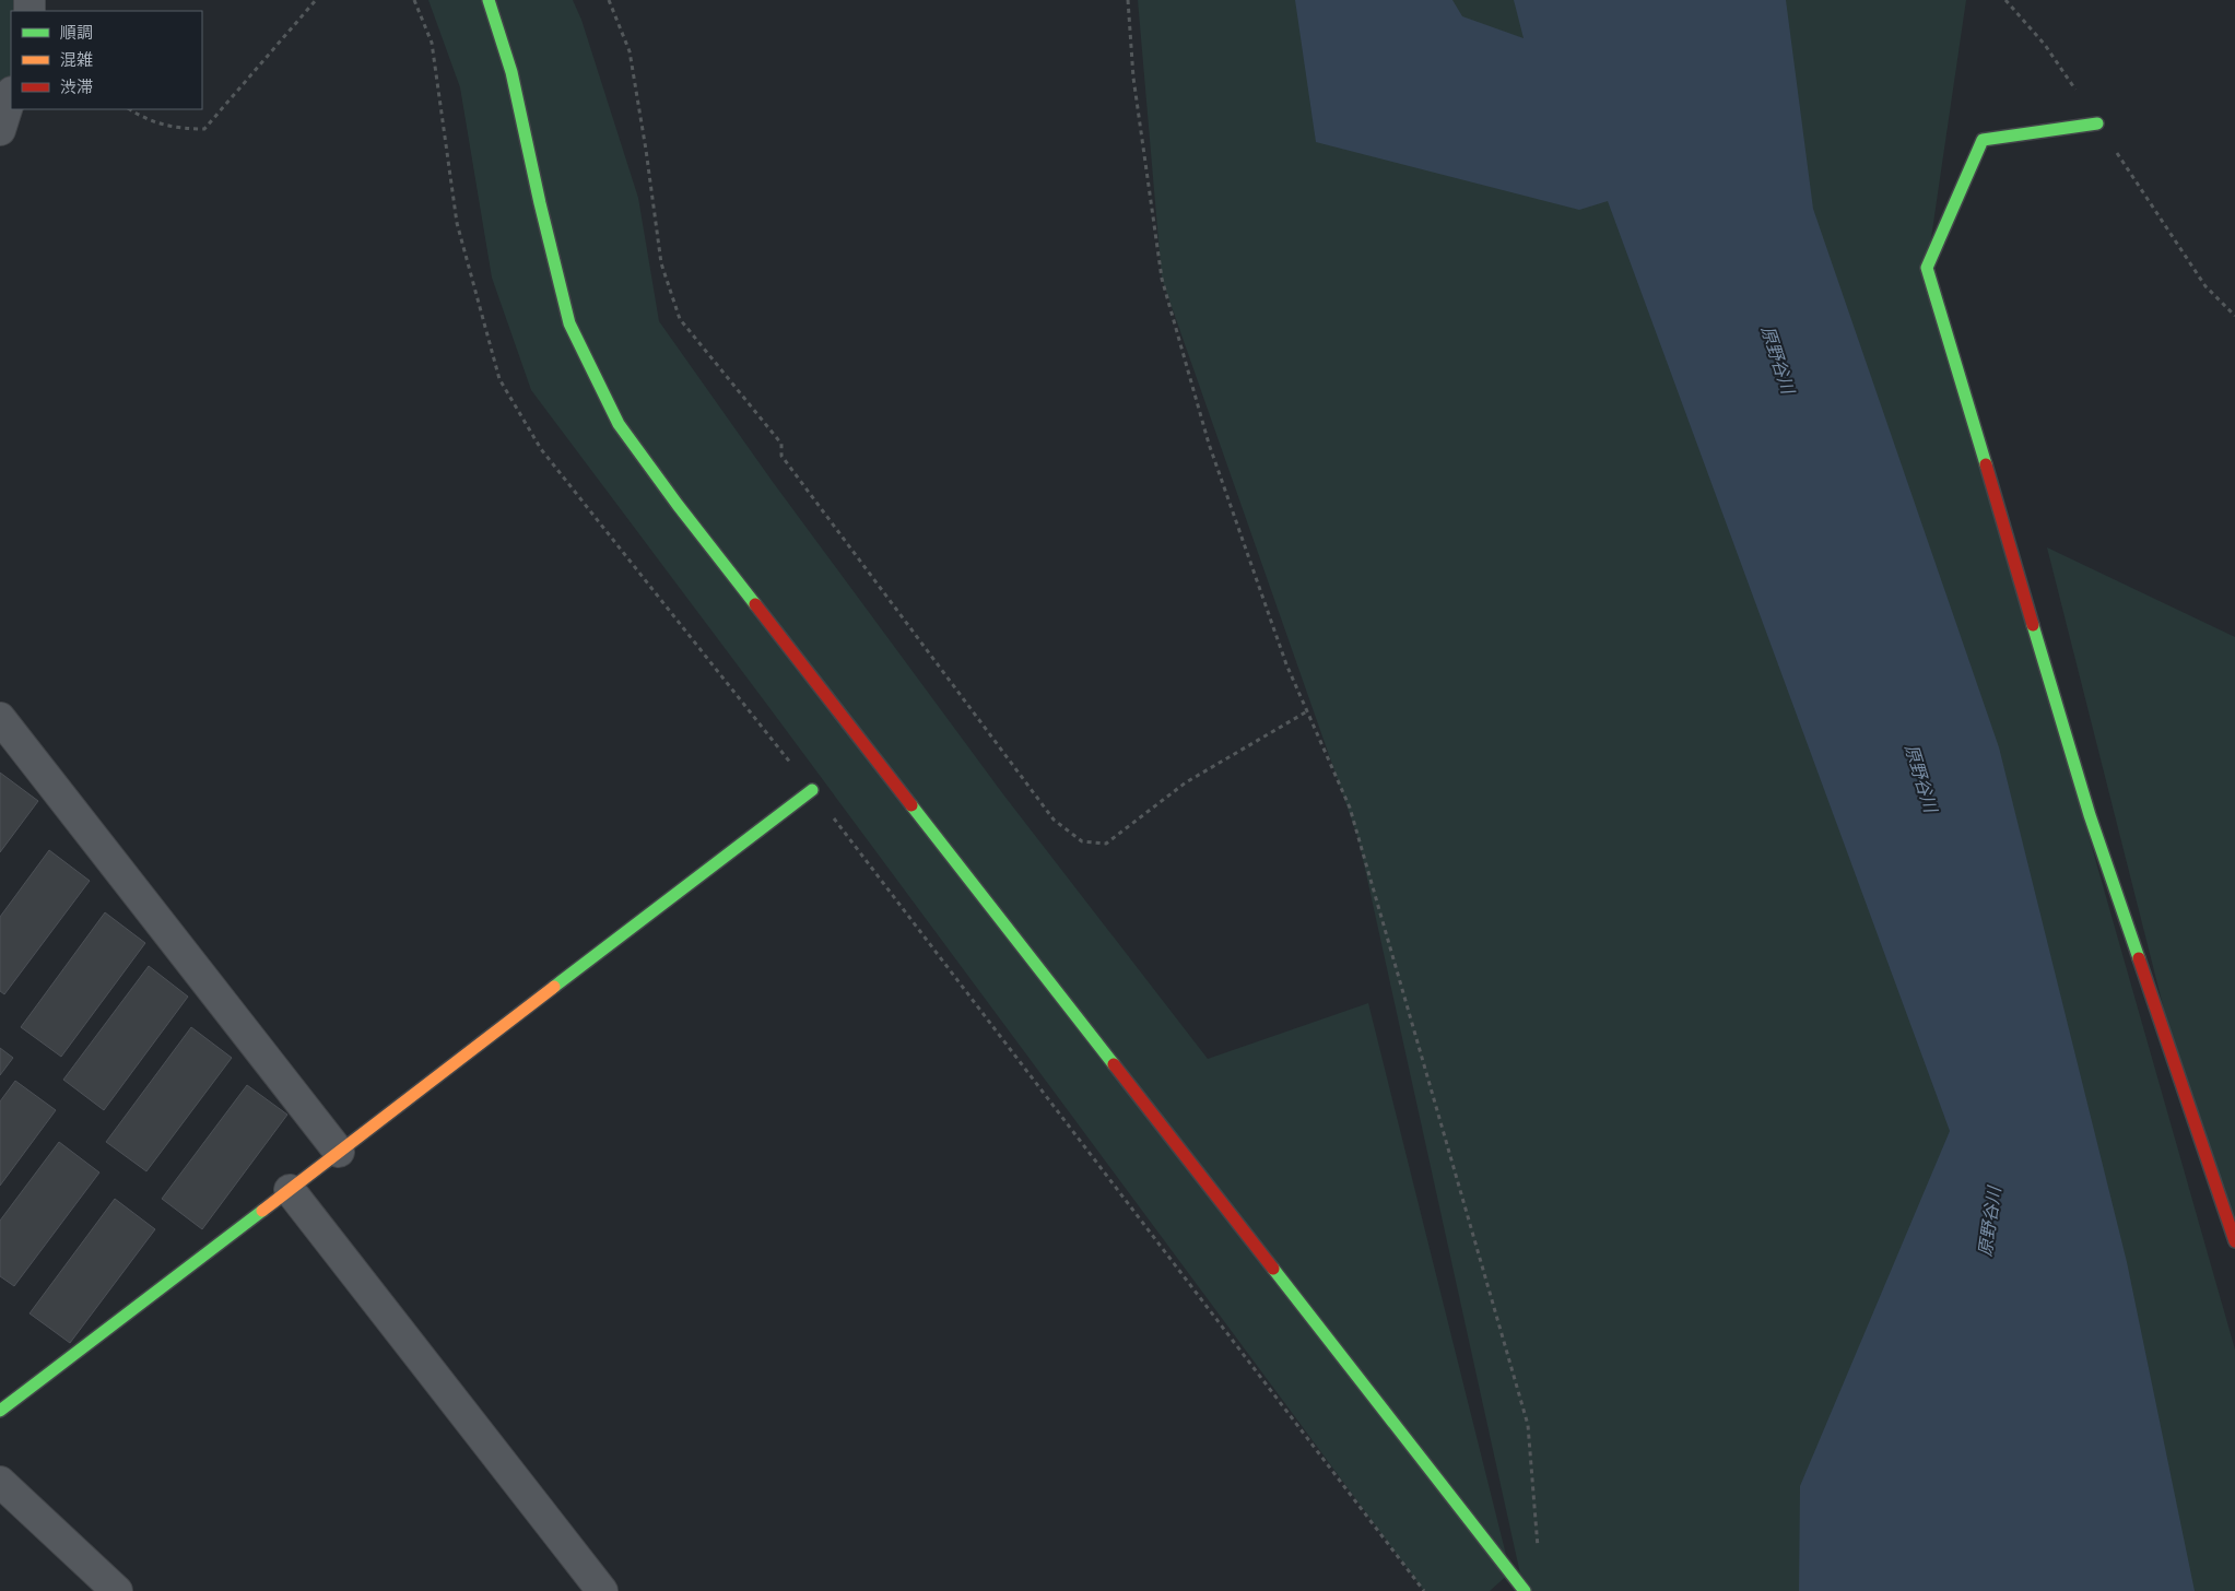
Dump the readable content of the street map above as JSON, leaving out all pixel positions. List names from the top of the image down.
{
  "water": ["原野谷川"],
  "legend": ["順調", "混雑", "渋滞"]
}
